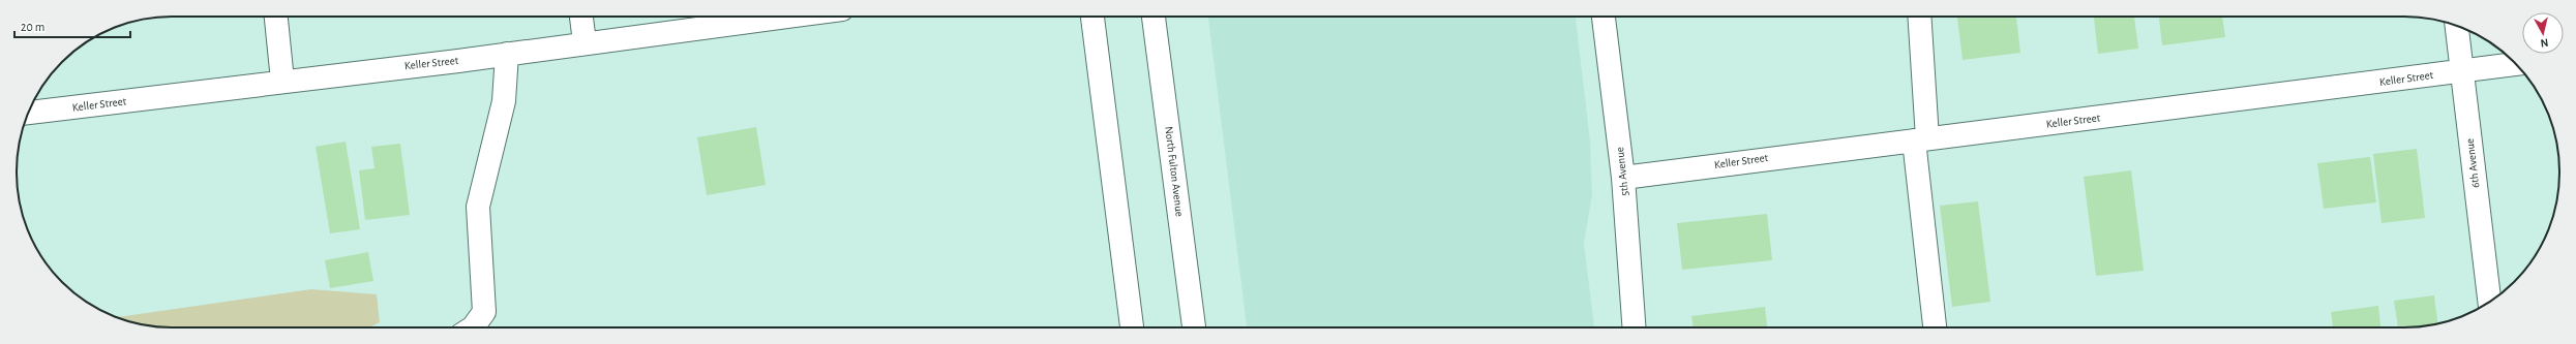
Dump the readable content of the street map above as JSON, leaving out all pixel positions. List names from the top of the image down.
{
  "streets": {
    "street": [
      "Keller Street",
      "6th Avenue",
      "North Fulton Avenue",
      "5th Avenue"
    ]
  },
  "crossings": [
    ["Keller Street", "6th Avenue"],
    ["Keller Street", "5th Avenue"]
  ],
  "scale_bar": "20 m",
  "north": "bottom"
}
